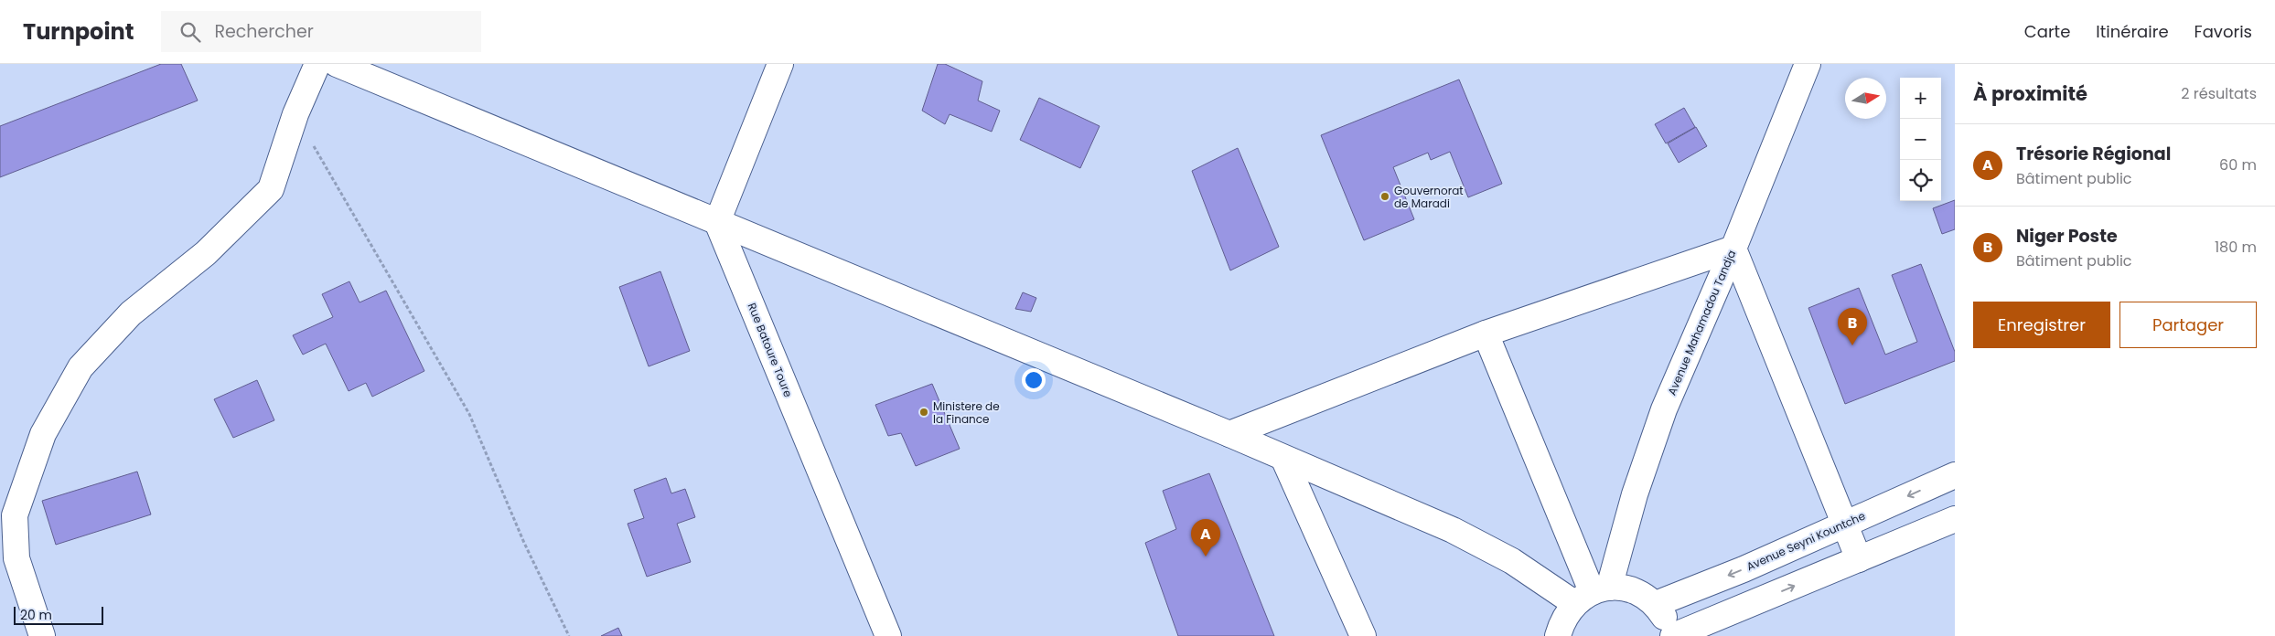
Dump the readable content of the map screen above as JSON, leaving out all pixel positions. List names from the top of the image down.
{
  "streets": {
    "main road": ["Avenue Mahamadou Tandja", "Rue Batoure Toure", "Avenue Seyni Kountche"]
  },
  "places": ["Gouvernorat de Maradi", "Ministere de la Finance"],
  "scale_bar": "20 m",
  "north": "right",
  "page": {
    "header": "Turnpoint",
    "search": "Rechercher",
    "nav": ["Carte", "Itinéraire", "Favoris"],
    "heading": ["À proximité", "2 résultats"],
    "map_buttons": ["+", "−"],
    "list": [
      {
        "mark": "A",
        "name": "Trésorie Régional",
        "note": "Bâtiment public",
        "value": "60 m"
      },
      {
        "mark": "B",
        "name": "Niger Poste",
        "note": "Bâtiment public",
        "value": "180 m"
      }
    ],
    "buttons": ["Enregistrer", "Partager"],
    "pins": ["B", "A"],
    "scale": "20 m"
  }
}
